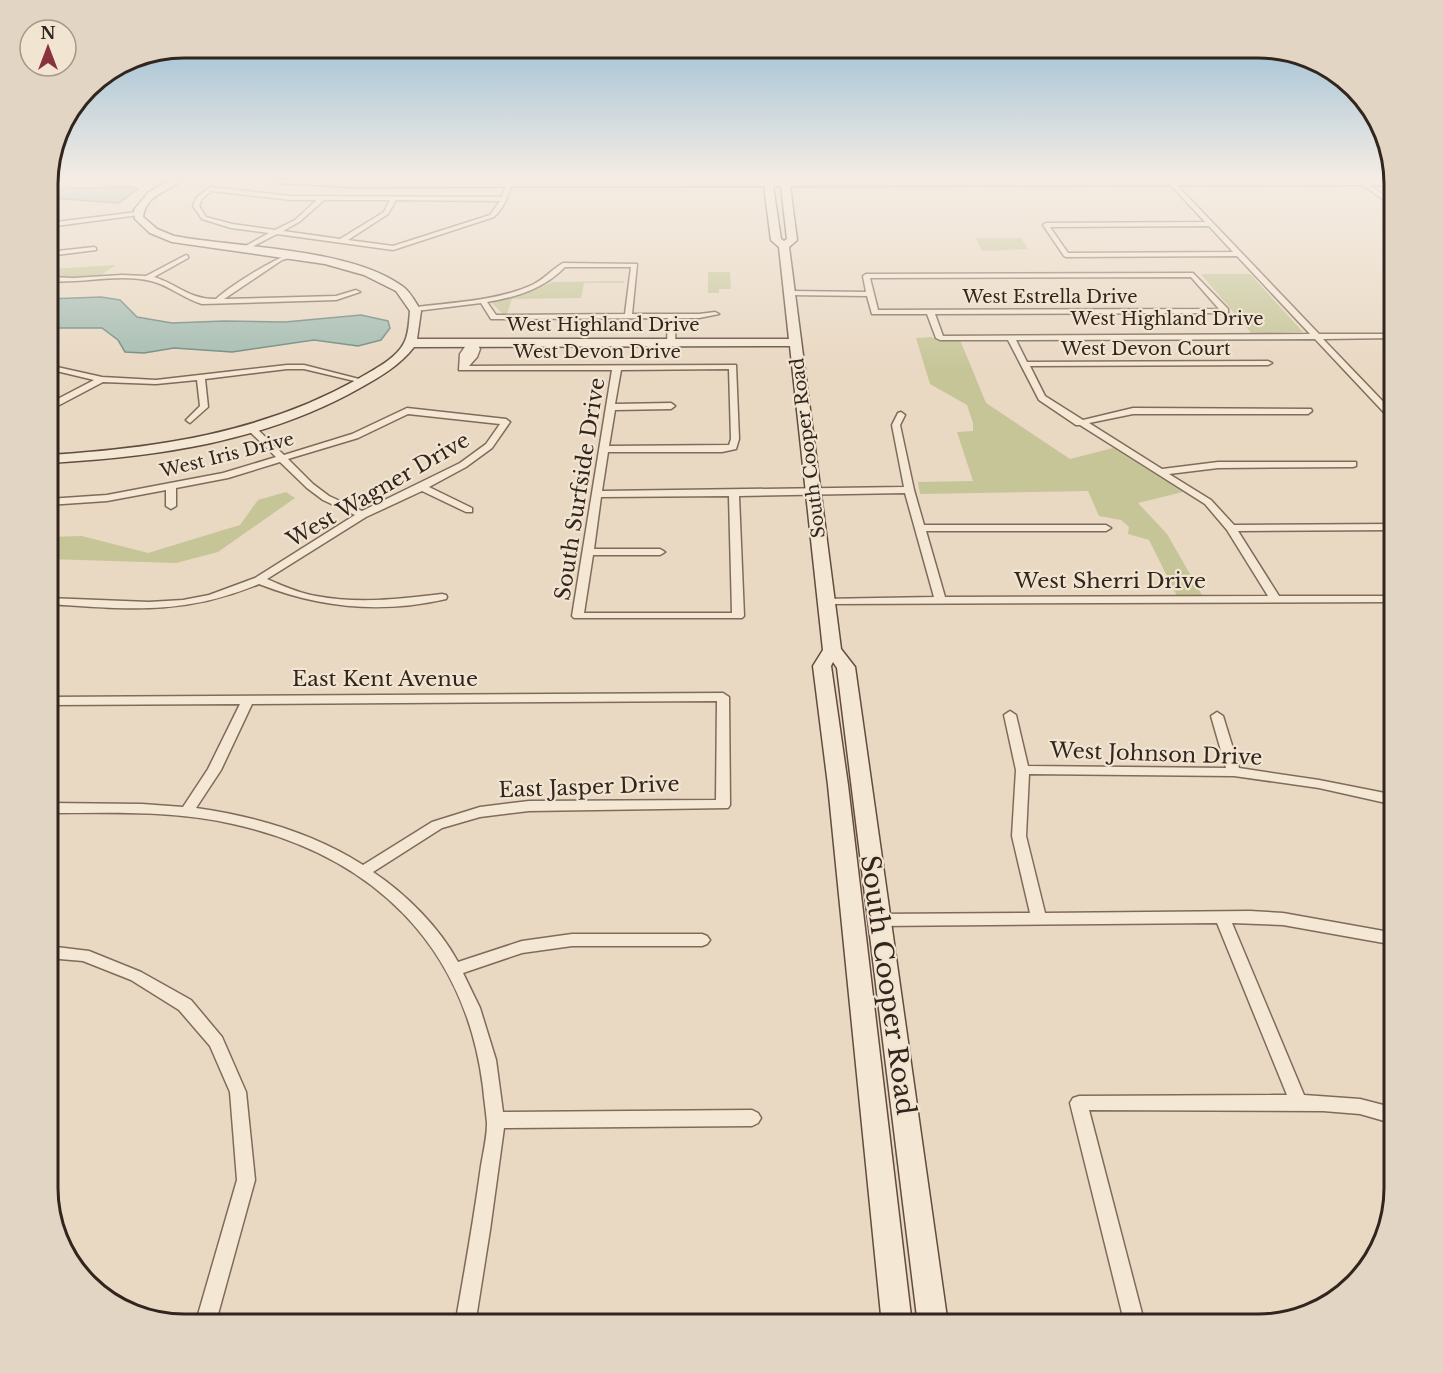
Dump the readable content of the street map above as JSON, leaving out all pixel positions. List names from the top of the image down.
{
  "streets": {
    "main road": ["West Highland Drive", "South Cooper Road"],
    "street": [
      "West Estrella Drive",
      "West Devon Court",
      "West Devon Drive",
      "West Iris Drive",
      "South Surfside Drive",
      "West Wagner Drive",
      "West Sherri Drive",
      "East Kent Avenue",
      "West Johnson Drive",
      "East Jasper Drive"
    ]
  },
  "crossings": [
    ["West Estrella Drive", "West Highland Drive"],
    ["West Highland Drive", "West Devon Drive"],
    ["West Highland Drive", "South Cooper Road"],
    ["West Devon Drive", "South Surfside Drive"],
    ["South Cooper Road", "West Sherri Drive"],
    ["West Iris Drive", "West Wagner Drive"],
    ["East Kent Avenue", "East Jasper Drive"]
  ],
  "north": "top"
}
